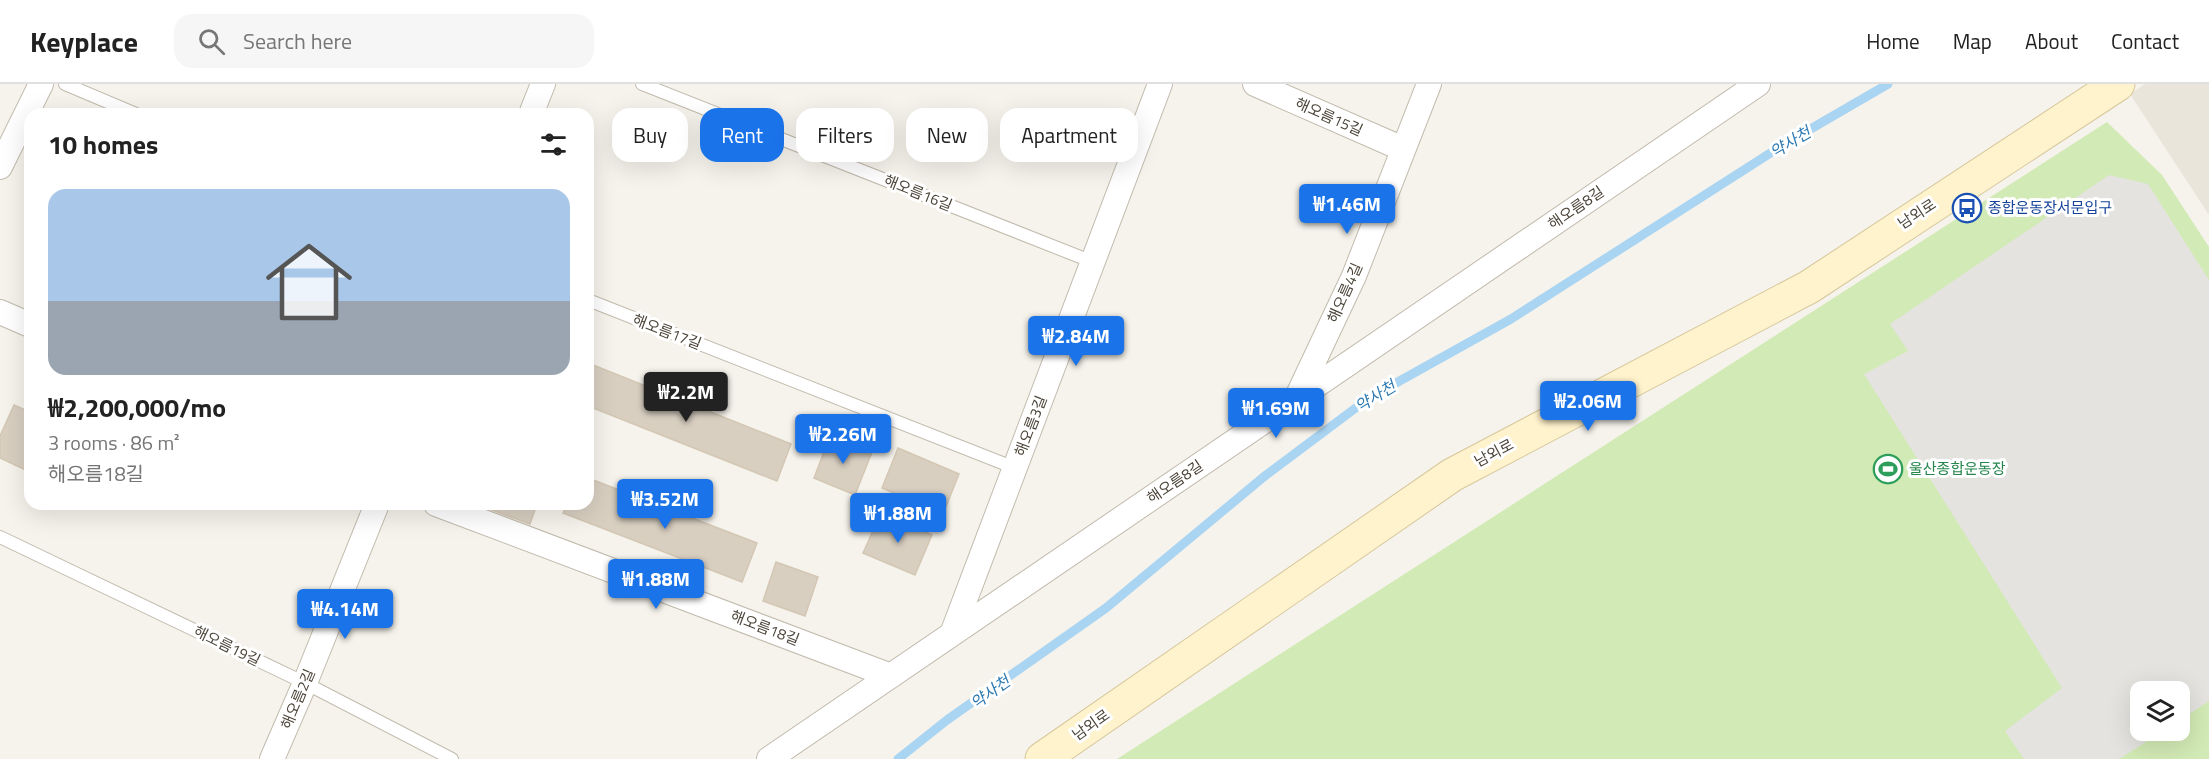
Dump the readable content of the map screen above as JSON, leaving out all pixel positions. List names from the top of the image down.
{
  "streets": {
    "street": [
      "해오름15길",
      "해오름8길",
      "남외로",
      "해오름4길",
      "해오름3길",
      "해오름18길",
      "해오름2길"
    ],
    "lane": ["해오름16길", "해오름17길", "해오름19길"]
  },
  "crossings": [
    ["해오름15길", "해오름4길"],
    ["해오름16길", "해오름3길"],
    ["해오름8길", "해오름4길"],
    ["해오름8길", "해오름3길"],
    ["해오름8길", "해오름18길"],
    ["해오름17길", "해오름3길"],
    ["해오름19길", "해오름2길"]
  ],
  "water": ["약사천"],
  "places": {
    "bus stop": ["종합운동장서문입구"],
    "sports": ["울산종합운동장"]
  },
  "page": {
    "header": "Keyplace",
    "search": "Search here",
    "nav": [
      "Home",
      "Map",
      "About",
      "Contact"
    ],
    "chip": [
      "Buy",
      "Rent",
      "Filters",
      "New",
      "Apartment"
    ],
    "heading": "10 homes",
    "list": [
      {
        "name": "₩2,200,000/mo",
        "note": "3 rooms · 86 m² · 해오름18길"
      }
    ],
    "price": [
      "₩1.46M",
      "₩2.84M",
      "₩2.2M",
      "₩2.06M",
      "₩1.69M",
      "₩2.26M",
      "₩3.52M",
      "₩1.88M",
      "₩1.88M",
      "₩4.14M"
    ]
  }
}
